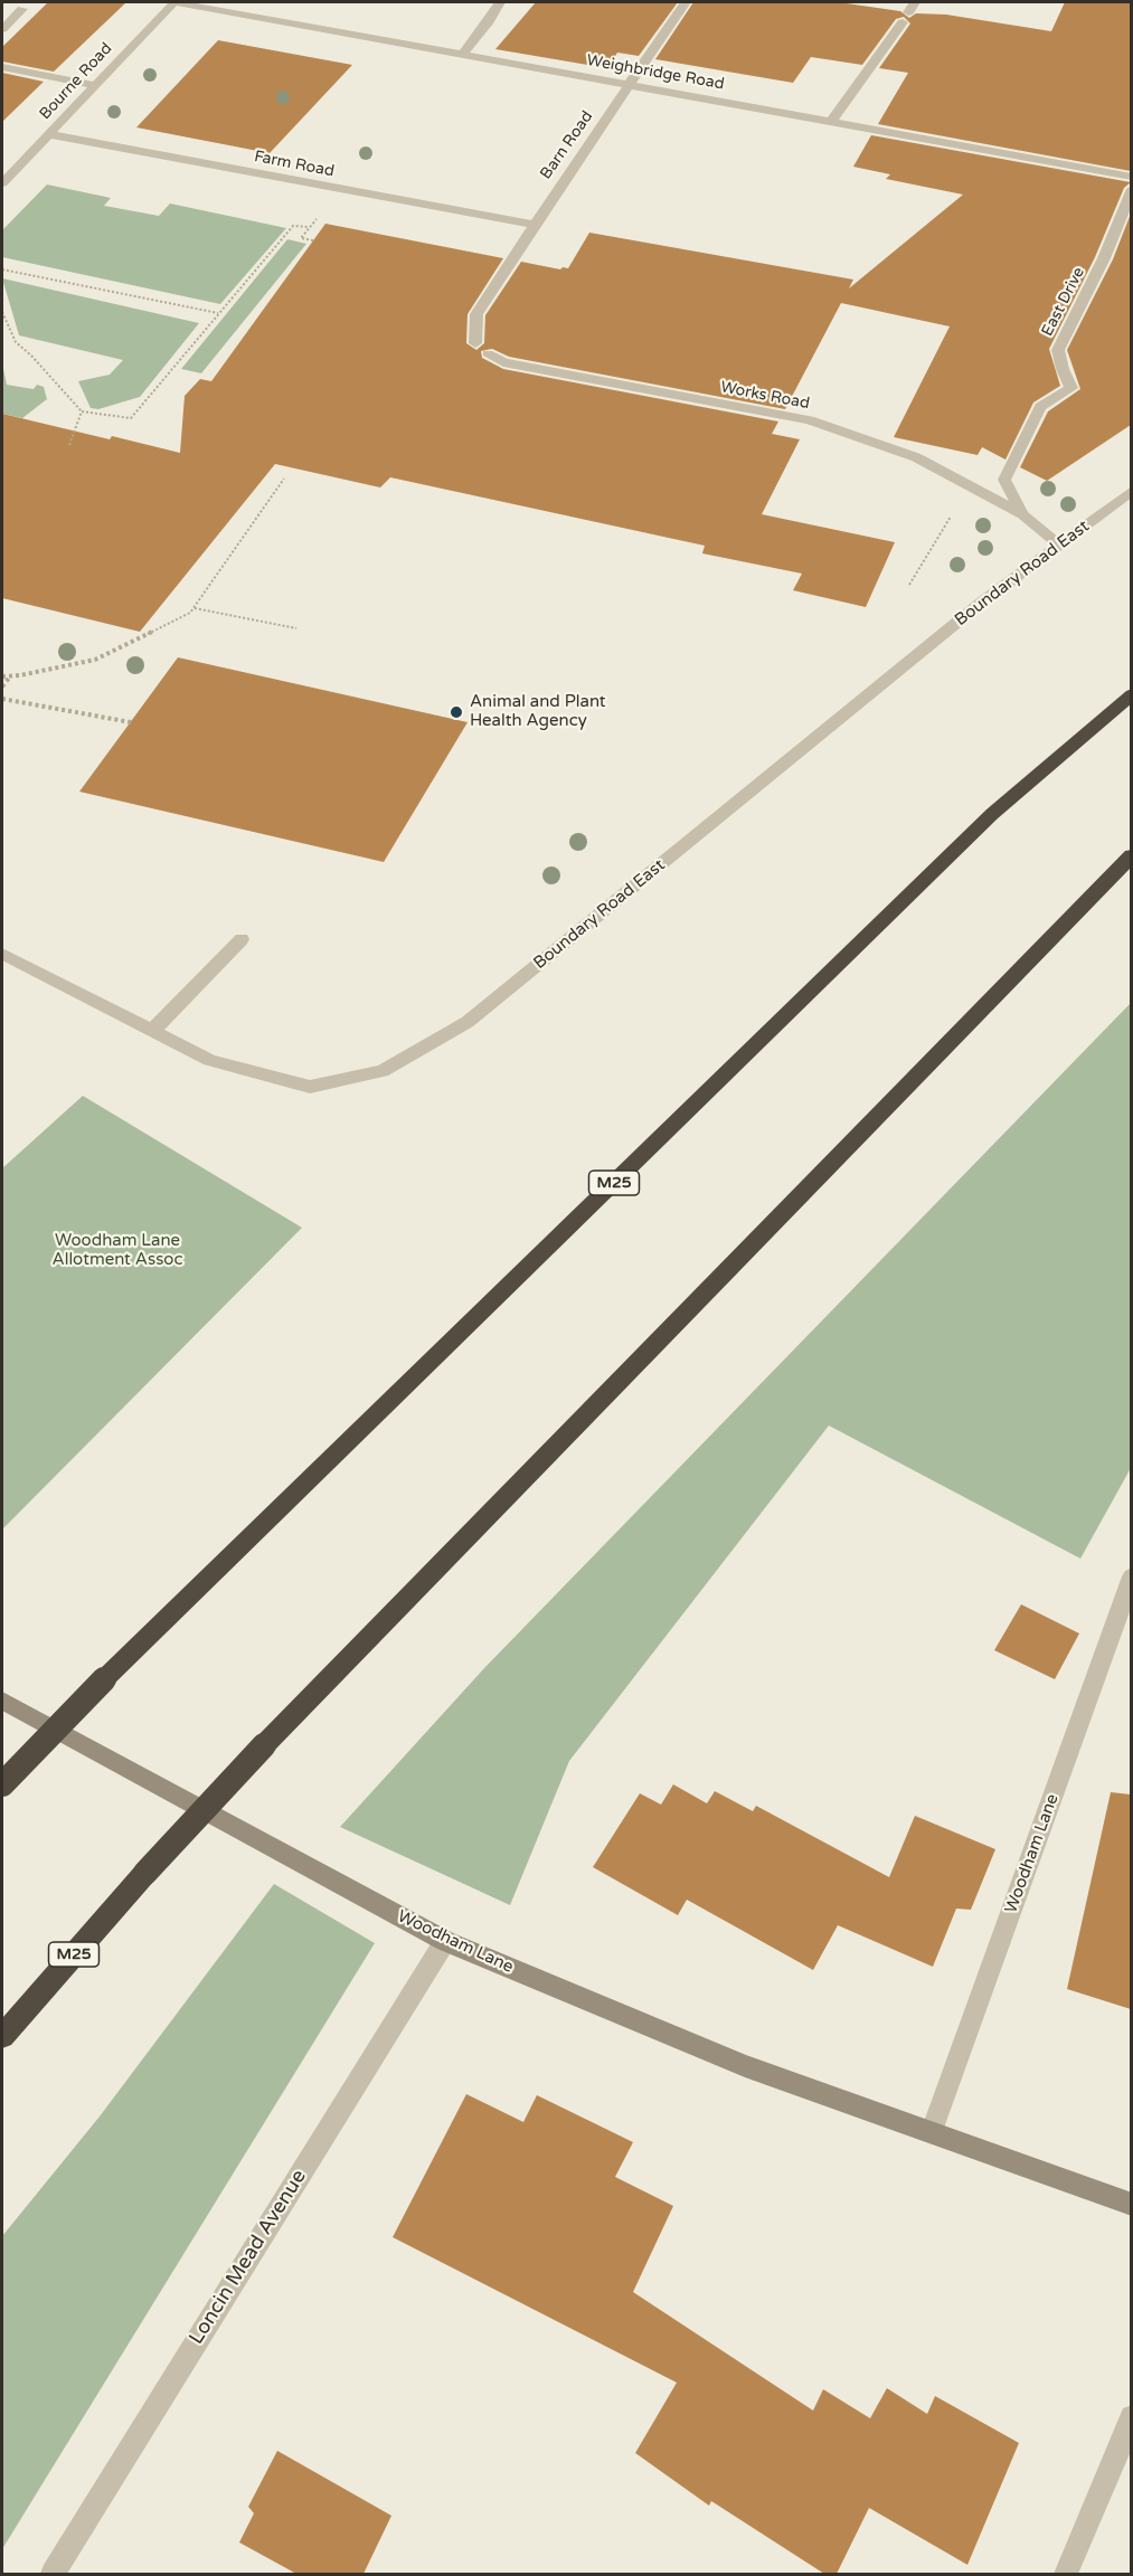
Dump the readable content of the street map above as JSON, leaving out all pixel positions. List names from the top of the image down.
{
  "streets": {
    "highway": ["M25"],
    "main road": ["Woodham Lane"],
    "street": [
      "Weighbridge Road",
      "Bourne Road",
      "Barn Road",
      "Farm Road",
      "East Drive",
      "Works Road",
      "Boundary Road East",
      "Loncin Mead Avenue"
    ]
  },
  "crossings": [
    ["Weighbridge Road", "Bourne Road"],
    ["Weighbridge Road", "Barn Road"],
    ["Bourne Road", "Farm Road"],
    ["Barn Road", "Farm Road"],
    ["East Drive", "Works Road"],
    ["East Drive", "Boundary Road East"],
    ["Woodham Lane", "Loncin Mead Avenue"]
  ],
  "parks": ["Woodham Lane Allotment Assoc"],
  "places": ["Animal and Plant Health Agency"]
}
